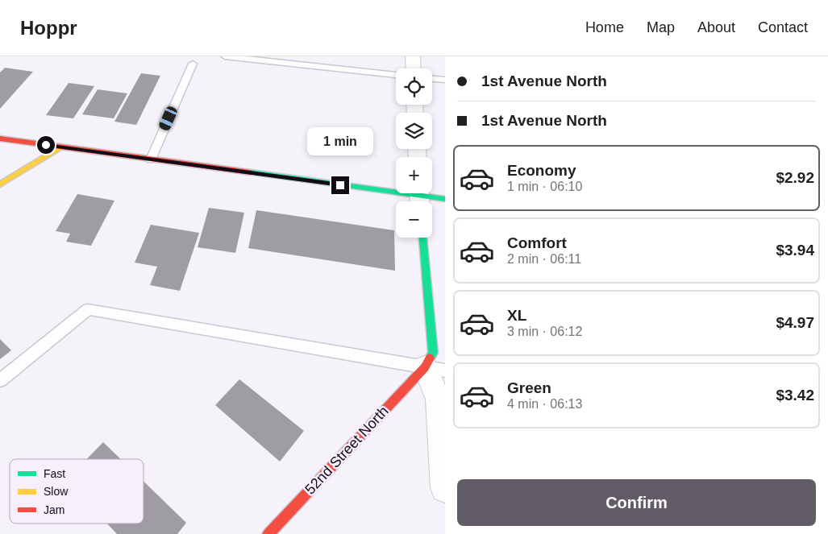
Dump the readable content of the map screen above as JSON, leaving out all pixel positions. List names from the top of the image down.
{
  "streets": {
    "main road": ["52nd Street North"]
  },
  "legend": ["Fast", "Slow", "Jam"],
  "page": {
    "header": "Hoppr",
    "nav": [
      "Home",
      "Map",
      "About",
      "Contact"
    ],
    "banner": ["1st Avenue North", "1st Avenue North"],
    "map_buttons": ["+", "−"],
    "bubble": "1 min",
    "list": [
      {
        "name": "Economy",
        "note": "1 min · 06:10",
        "value": "$2.92"
      },
      {
        "name": "Comfort",
        "note": "2 min · 06:11",
        "value": "$3.94"
      },
      {
        "name": "XL",
        "note": "3 min · 06:12",
        "value": "$4.97"
      },
      {
        "name": "Green",
        "note": "4 min · 06:13",
        "value": "$3.42"
      }
    ],
    "buttons": "Confirm"
  }
}
